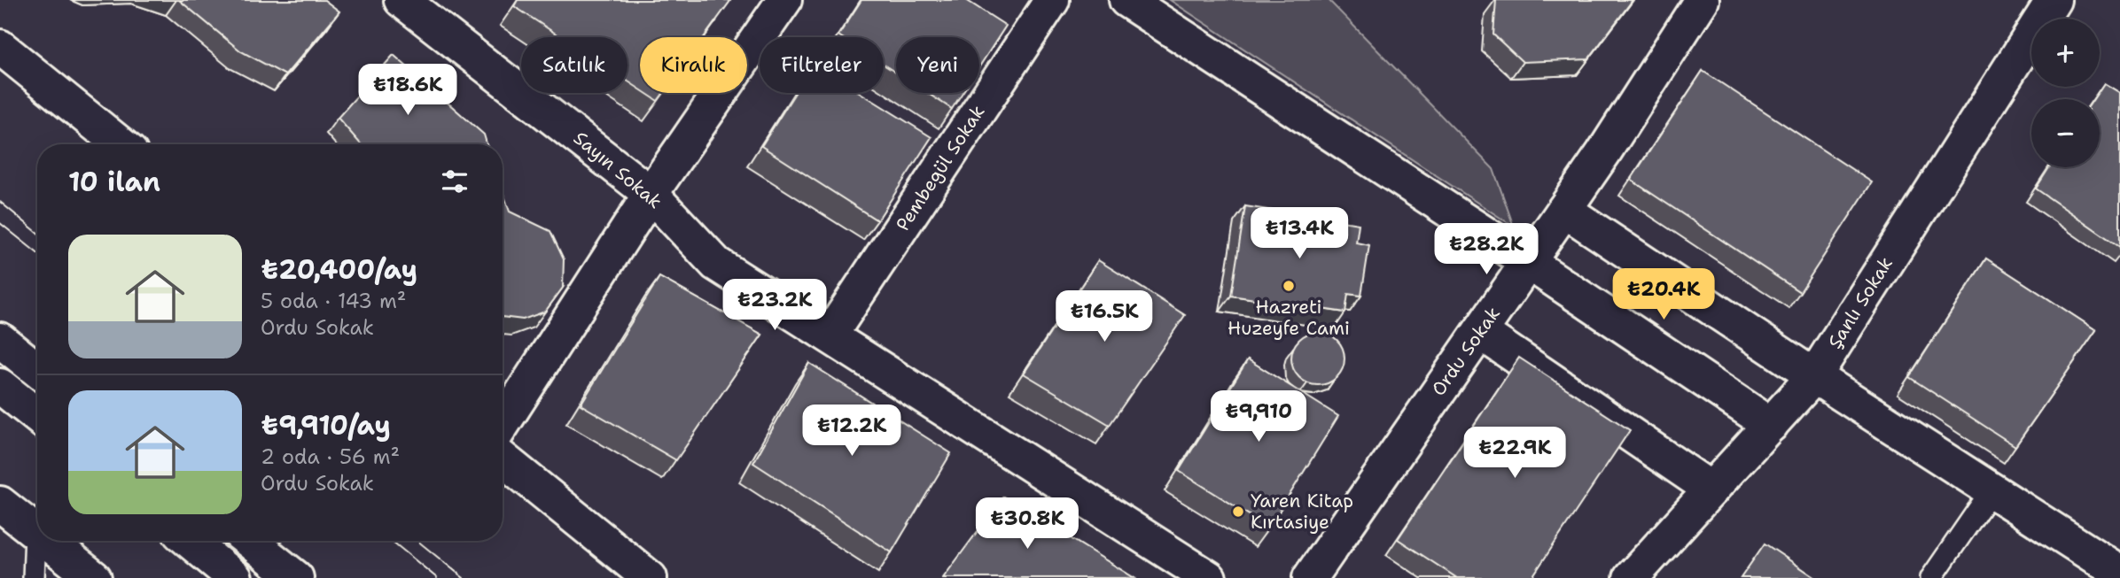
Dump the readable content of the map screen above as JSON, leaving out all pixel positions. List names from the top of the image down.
{
  "streets": {
    "main road": [
      "Pembegül Sokak",
      "Sayın Sokak",
      "Şanlı Sokak",
      "Ordu Sokak"
    ]
  },
  "crossings": [
    ["Pembegül Sokak", "Sayın Sokak"]
  ],
  "places": ["Hazreti Huzeyfe Cami", "Yaren Kitap Kırtasiye"],
  "page": {
    "map_buttons": ["+", "−"],
    "chip": [
      "Satılık",
      "Kiralık",
      "Filtreler",
      "Yeni"
    ],
    "price": [
      "₺18.6K",
      "₺13.4K",
      "₺28.2K",
      "₺20.4K",
      "₺23.2K",
      "₺16.5K",
      "₺9,910",
      "₺12.2K",
      "₺22.9K",
      "₺30.8K"
    ],
    "heading": "10 ilan",
    "list": [
      {
        "name": "₺20,400/ay",
        "note": "5 oda · 143 m² · Ordu Sokak"
      },
      {
        "name": "₺9,910/ay",
        "note": "2 oda · 56 m² · Ordu Sokak"
      }
    ]
  }
}
